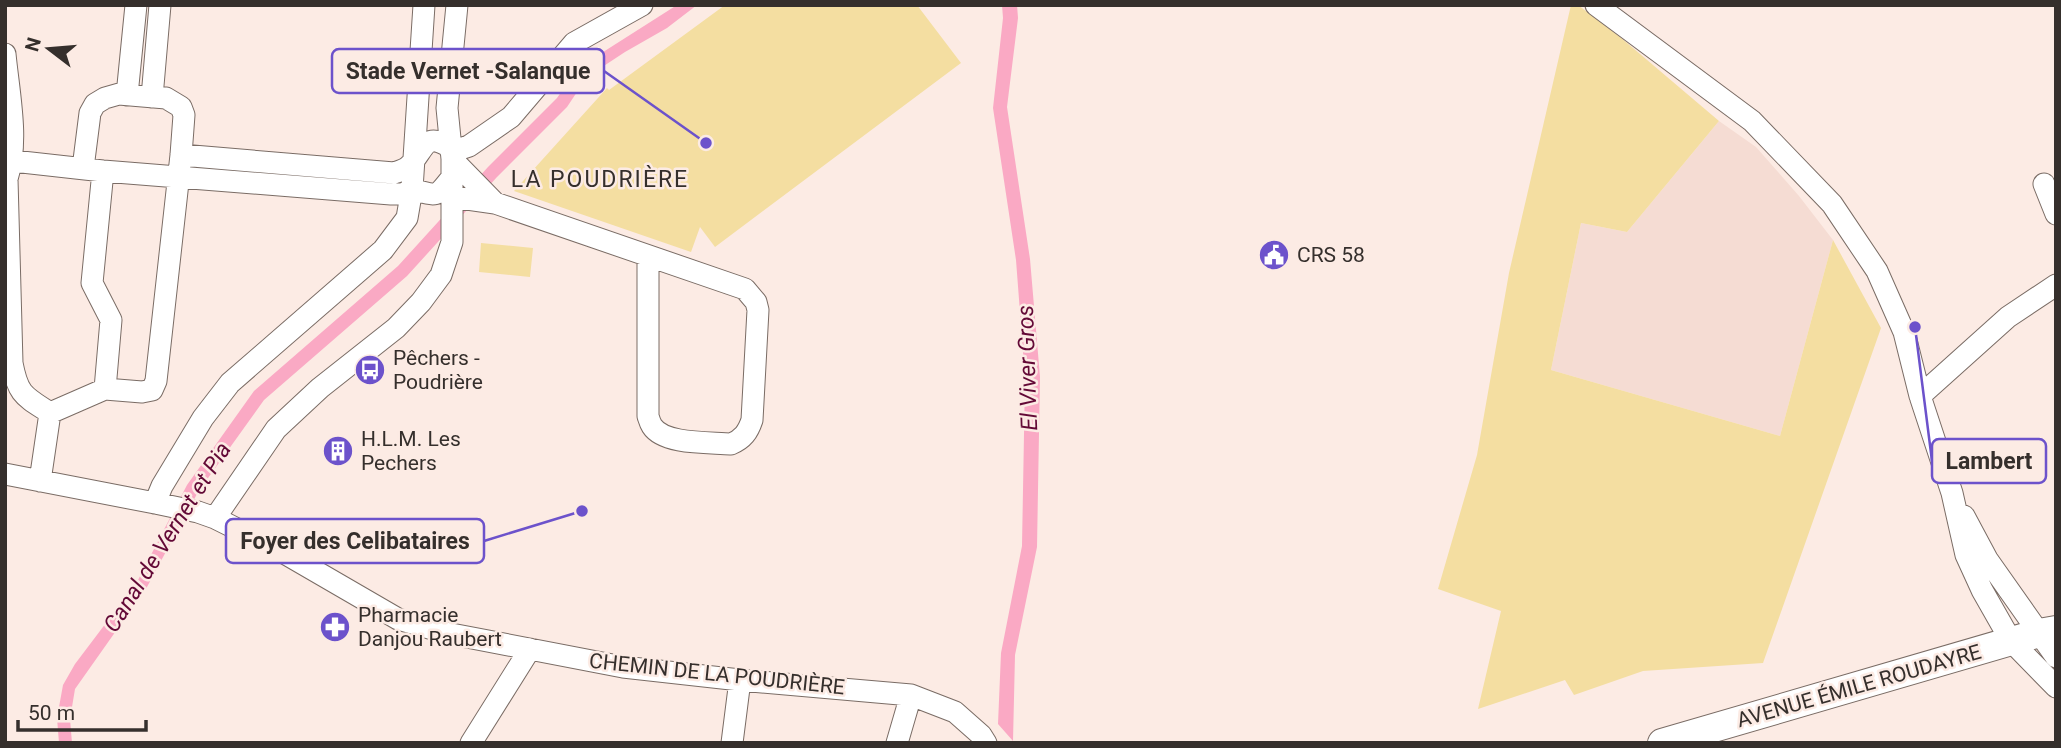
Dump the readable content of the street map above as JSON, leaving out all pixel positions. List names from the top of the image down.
{
  "streets": {
    "street": ["CHEMIN DE LA POUDRIÈRE", "AVENUE ÉMILE ROUDAYRE"]
  },
  "districts": ["LA POUDRIÈRE"],
  "water": ["El Viver Gros", "Canal de Vernet et Pia"],
  "places": {
    "other": ["Stade Vernet -Salanque", "Lambert", "Foyer des Celibataires"],
    "public building": ["CRS 58"],
    "bus stop": ["Pêchers - Poudrière"],
    "building": ["H.L.M. Les Pechers"],
    "pharmacy": ["Pharmacie Danjou Raubert"]
  },
  "scale_bar": "50 m",
  "north": "left"
}
